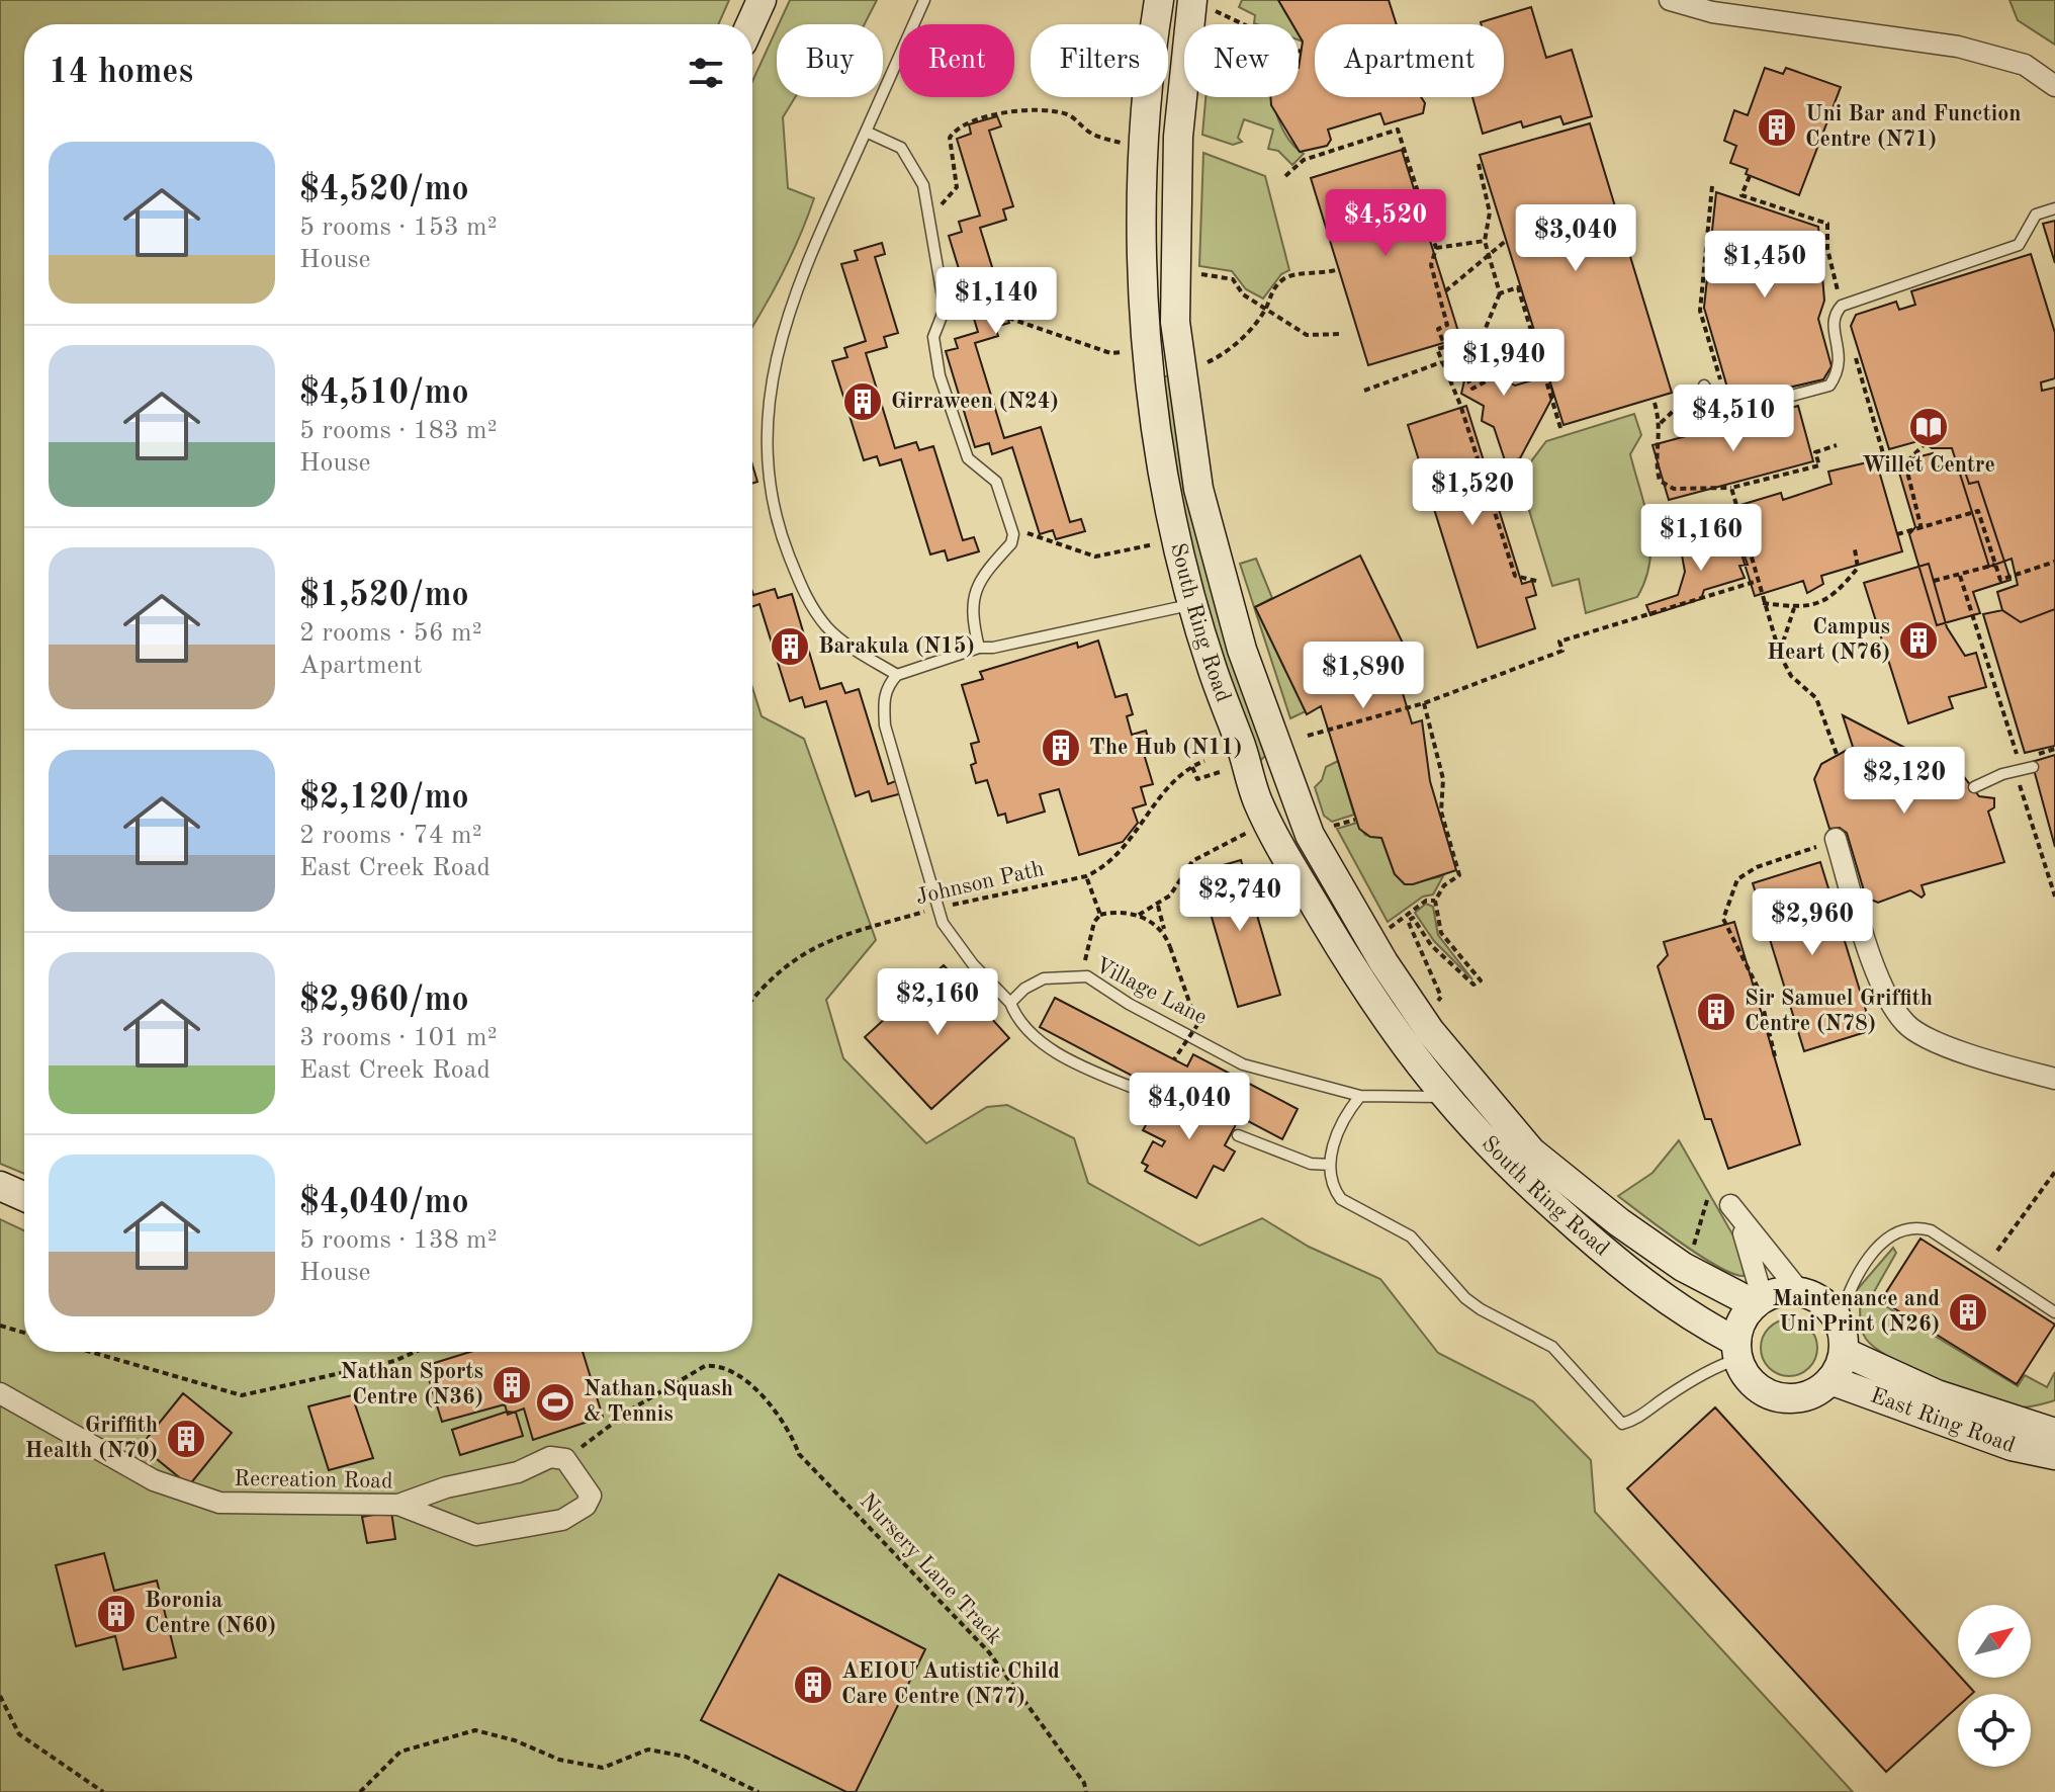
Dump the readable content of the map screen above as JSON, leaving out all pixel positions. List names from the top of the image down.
{
  "streets": {
    "street": ["South Ring Road", "East Ring Road", "Recreation Road"],
    "lane": ["Village Lane"],
    "path": ["Johnson Path", "Nursery Lane Track"]
  },
  "crossings": [
    ["South Ring Road", "Village Lane"],
    ["South Ring Road", "East Ring Road"],
    ["Recreation Road", "Nursery Lane Track"]
  ],
  "places": {
    "building": [
      "Uni Bar and Function Centre (N71)",
      "Girraween (N24)",
      "Campus Heart (N76)",
      "Barakula (N15)",
      "The Hub (N11)",
      "Sir Samuel Griffith Centre (N78)",
      "Maintenance and Uni Print (N26)",
      "Nathan Sports Centre (N36)",
      "Griffith Health (N70)",
      "Boronia Centre (N60)",
      "AEIOU Autistic Child Care Centre (N77)"
    ],
    "library": ["Willet Centre"],
    "sports": ["Nathan Squash & Tennis"]
  },
  "north": "top right",
  "page": {
    "chip": [
      "Buy",
      "Rent",
      "Filters",
      "New",
      "Apartment"
    ],
    "heading": "14 homes",
    "list": [
      {
        "name": "$4,520/mo",
        "note": "5 rooms · 153 m² · House"
      },
      {
        "name": "$4,510/mo",
        "note": "5 rooms · 183 m² · House"
      },
      {
        "name": "$1,520/mo",
        "note": "2 rooms · 56 m² · Apartment"
      },
      {
        "name": "$2,120/mo",
        "note": "2 rooms · 74 m² · East Creek Road"
      },
      {
        "name": "$2,960/mo",
        "note": "3 rooms · 101 m² · East Creek Road"
      },
      {
        "name": "$4,040/mo",
        "note": "5 rooms · 138 m² · House"
      }
    ],
    "price": [
      "$4,520",
      "$3,040",
      "$1,450",
      "$1,140",
      "$1,940",
      "$4,510",
      "$1,520",
      "$1,160",
      "$1,890",
      "$2,120",
      "$2,740",
      "$2,960",
      "$2,160",
      "$4,040"
    ]
  }
}
